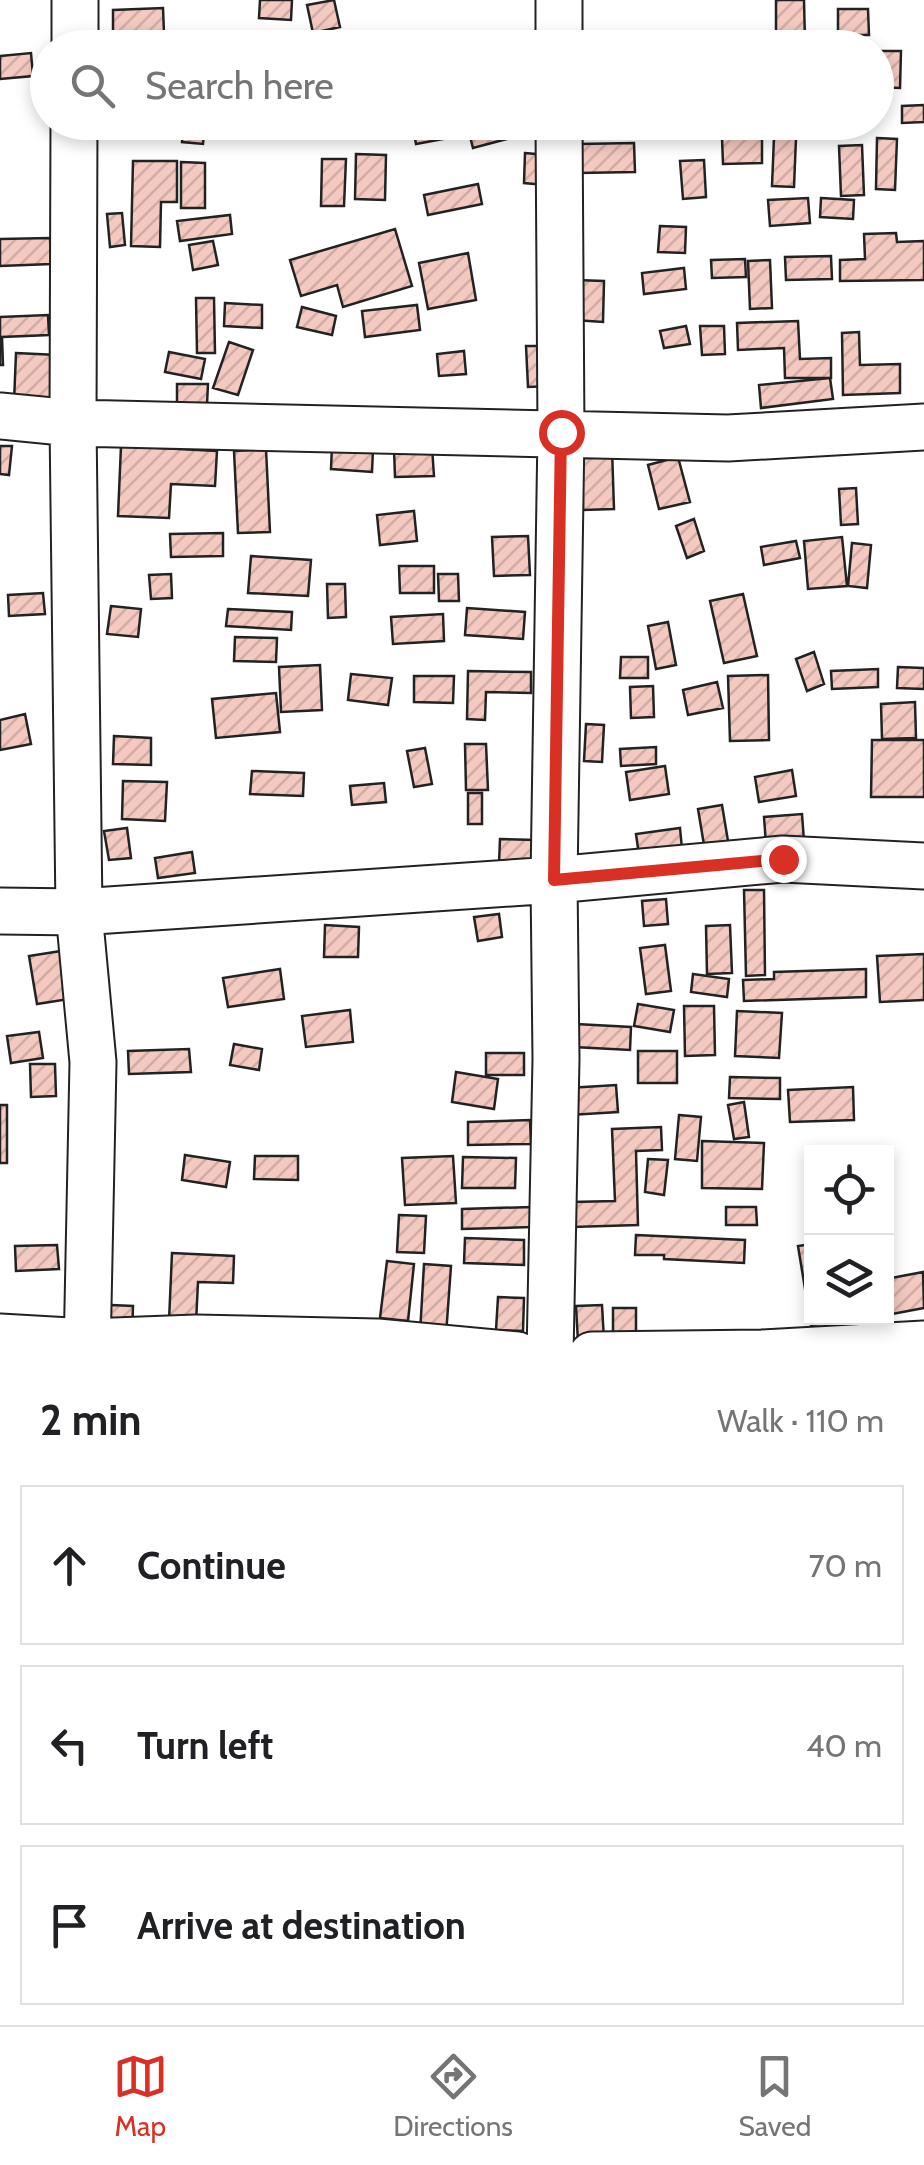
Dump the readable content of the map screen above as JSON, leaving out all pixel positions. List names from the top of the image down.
{
  "page": {
    "search": "Search here",
    "heading": ["2 min", "Walk · 110 m"],
    "list": [
      ["Continue", "70 m"],
      ["Turn left", "40 m"],
      "Arrive at destination"
    ],
    "nav": ["Map", "Directions", "Saved"]
  }
}
